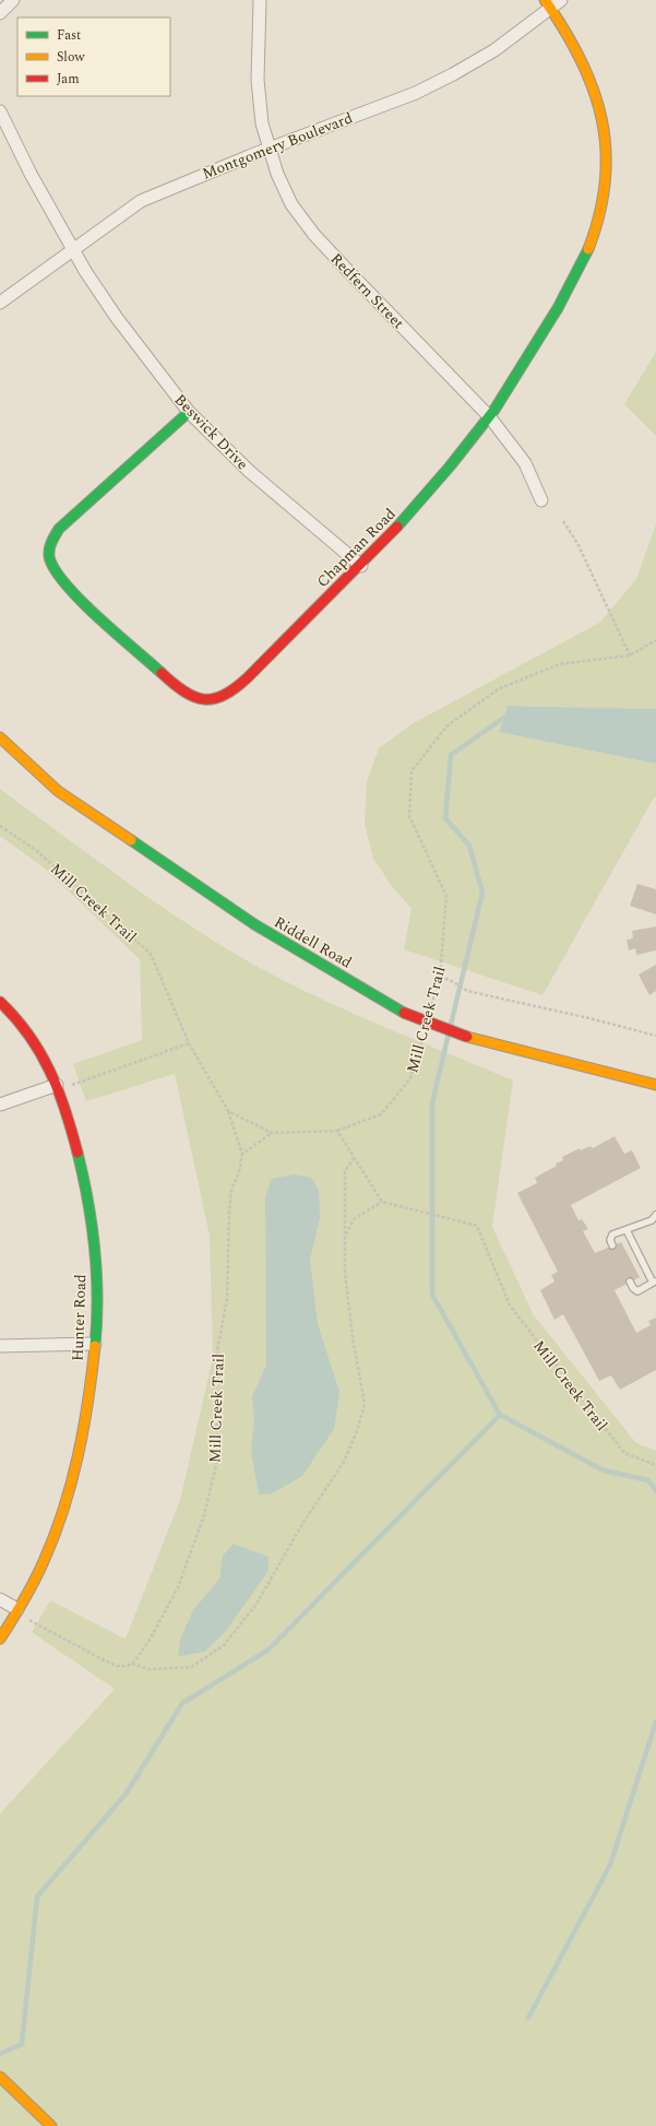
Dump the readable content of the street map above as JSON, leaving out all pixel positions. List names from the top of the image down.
{
  "streets": {
    "street": [
      "Montgomery Boulevard",
      "Redfern Street",
      "Beswick Drive",
      "Chapman Road",
      "Riddell Road",
      "Hunter Road"
    ],
    "path": ["Mill Creek Trail"]
  },
  "crossings": [
    ["Montgomery Boulevard", "Redfern Street"],
    ["Montgomery Boulevard", "Beswick Drive"],
    ["Montgomery Boulevard", "Chapman Road"],
    ["Redfern Street", "Chapman Road"],
    ["Beswick Drive", "Chapman Road"]
  ],
  "legend": ["Fast", "Slow", "Jam"]
}
